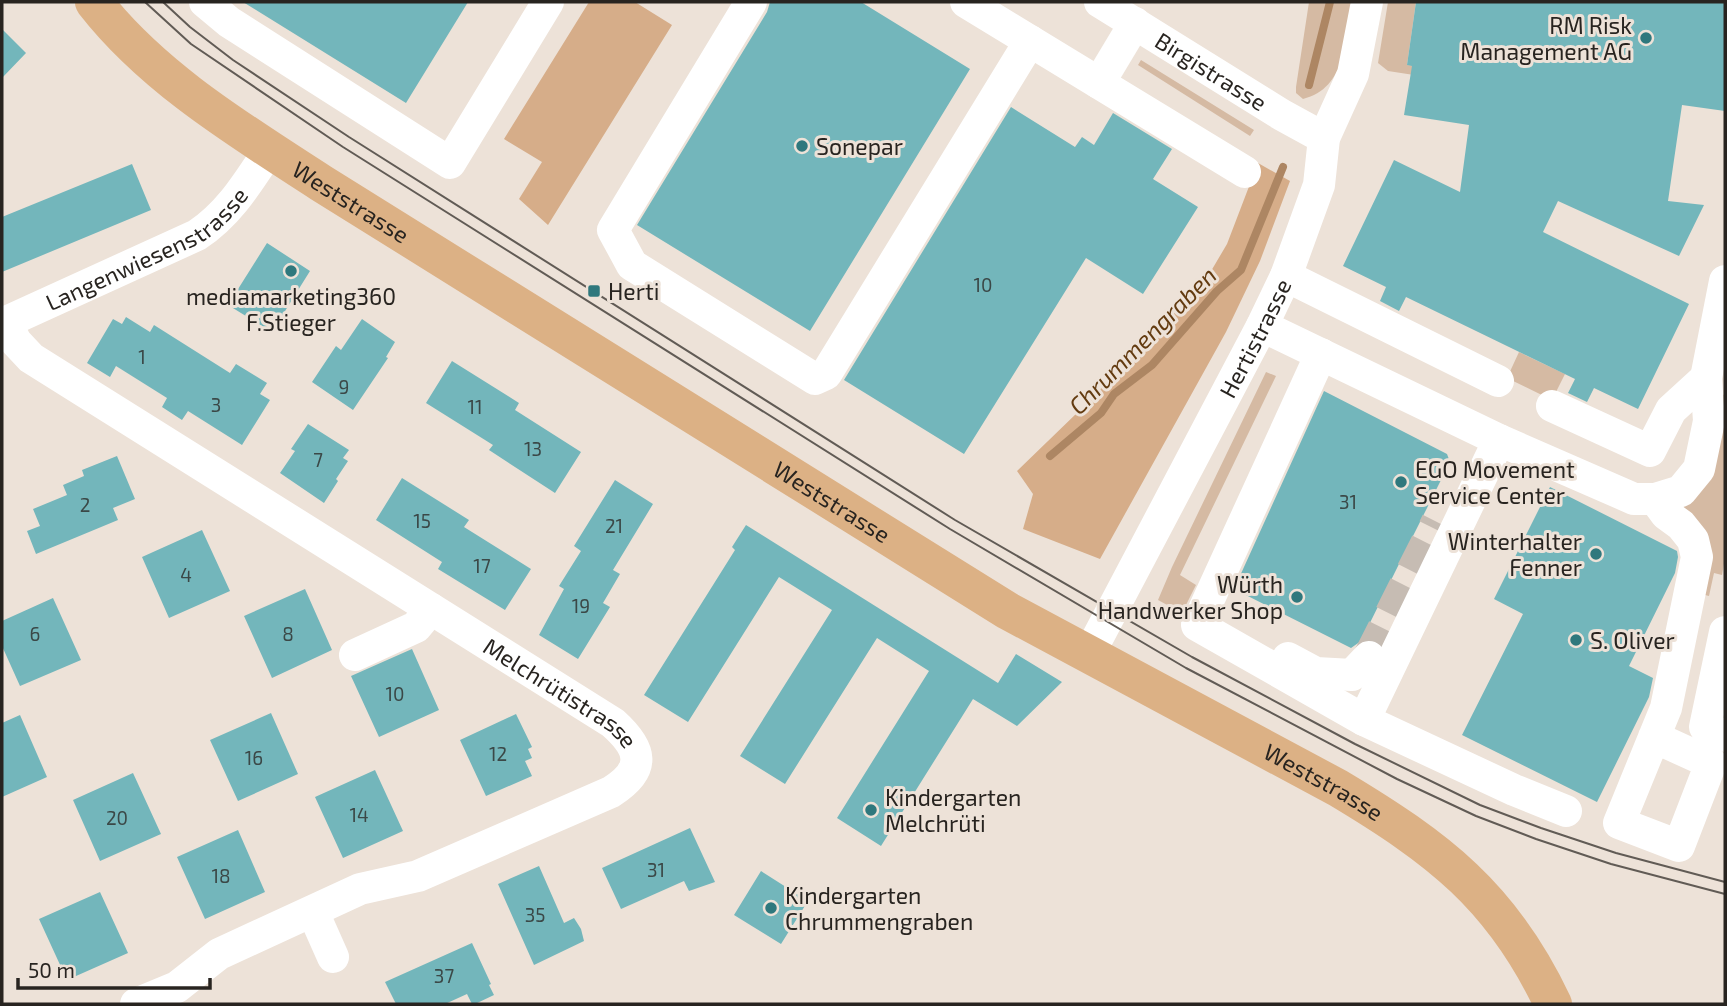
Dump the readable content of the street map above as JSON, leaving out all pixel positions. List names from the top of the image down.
{
  "streets": {
    "main road": ["Weststrasse"],
    "street": [
      "Birgistrasse",
      "Langenwiesenstrasse",
      "Hertistrasse",
      "Melchrütistrasse"
    ]
  },
  "crossings": [
    ["Birgistrasse", "Hertistrasse"],
    ["Weststrasse", "Langenwiesenstrasse"],
    ["Weststrasse", "Hertistrasse"],
    ["Langenwiesenstrasse", "Melchrütistrasse"]
  ],
  "water": ["Chrummengraben"],
  "places": {
    "other": [
      "RM Risk Management AG",
      "Sonepar",
      "mediamarketing360 F.Stieger",
      "EGO Movement Service Center",
      "Winterhalter Fenner",
      "Würth Handwerker Shop",
      "S. Oliver",
      "Kindergarten Melchrüti",
      "Kindergarten Chrummengraben"
    ],
    "transit": ["Herti"]
  },
  "house_numbers": [
    "10",
    "1",
    "9",
    "3",
    "11",
    "13",
    "7",
    "31",
    "2",
    "15",
    "21",
    "17",
    "4",
    "19",
    "6",
    "8",
    "10",
    "12",
    "16",
    "14",
    "20",
    "31",
    "18",
    "35",
    "37"
  ],
  "scale_bar": "50 m"
}
